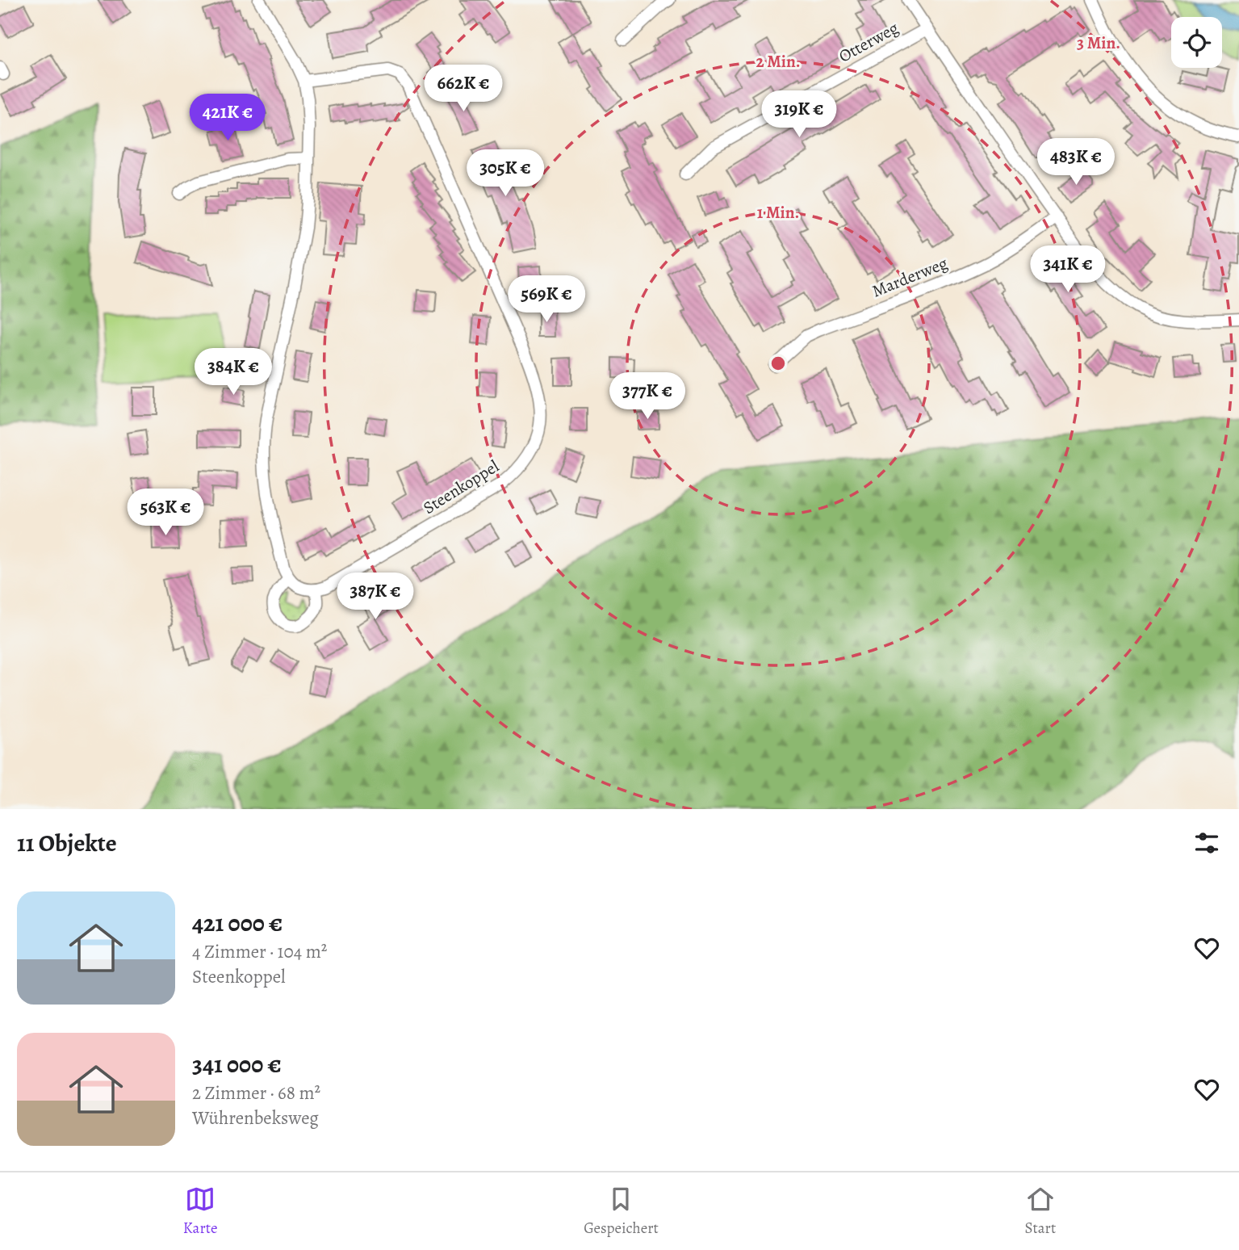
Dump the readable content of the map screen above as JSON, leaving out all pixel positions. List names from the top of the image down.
{
  "streets": {
    "street": ["Otterweg", "Marderweg", "Steenkoppel"]
  },
  "page": {
    "price": [
      "662K €",
      "319K €",
      "421K €",
      "483K €",
      "305K €",
      "341K €",
      "569K €",
      "384K €",
      "377K €",
      "563K €",
      "387K €"
    ],
    "heading": "11 Objekte",
    "list": [
      {
        "name": "421 000 €",
        "note": "4 Zimmer · 104 m² · Steenkoppel"
      },
      {
        "name": "341 000 €",
        "note": "2 Zimmer · 68 m² · Wührenbeksweg"
      }
    ],
    "tabs": ["Karte", "Gespeichert", "Start"]
  },
  "rings": ["3 Min.", "2 Min.", "1 Min."]
}
